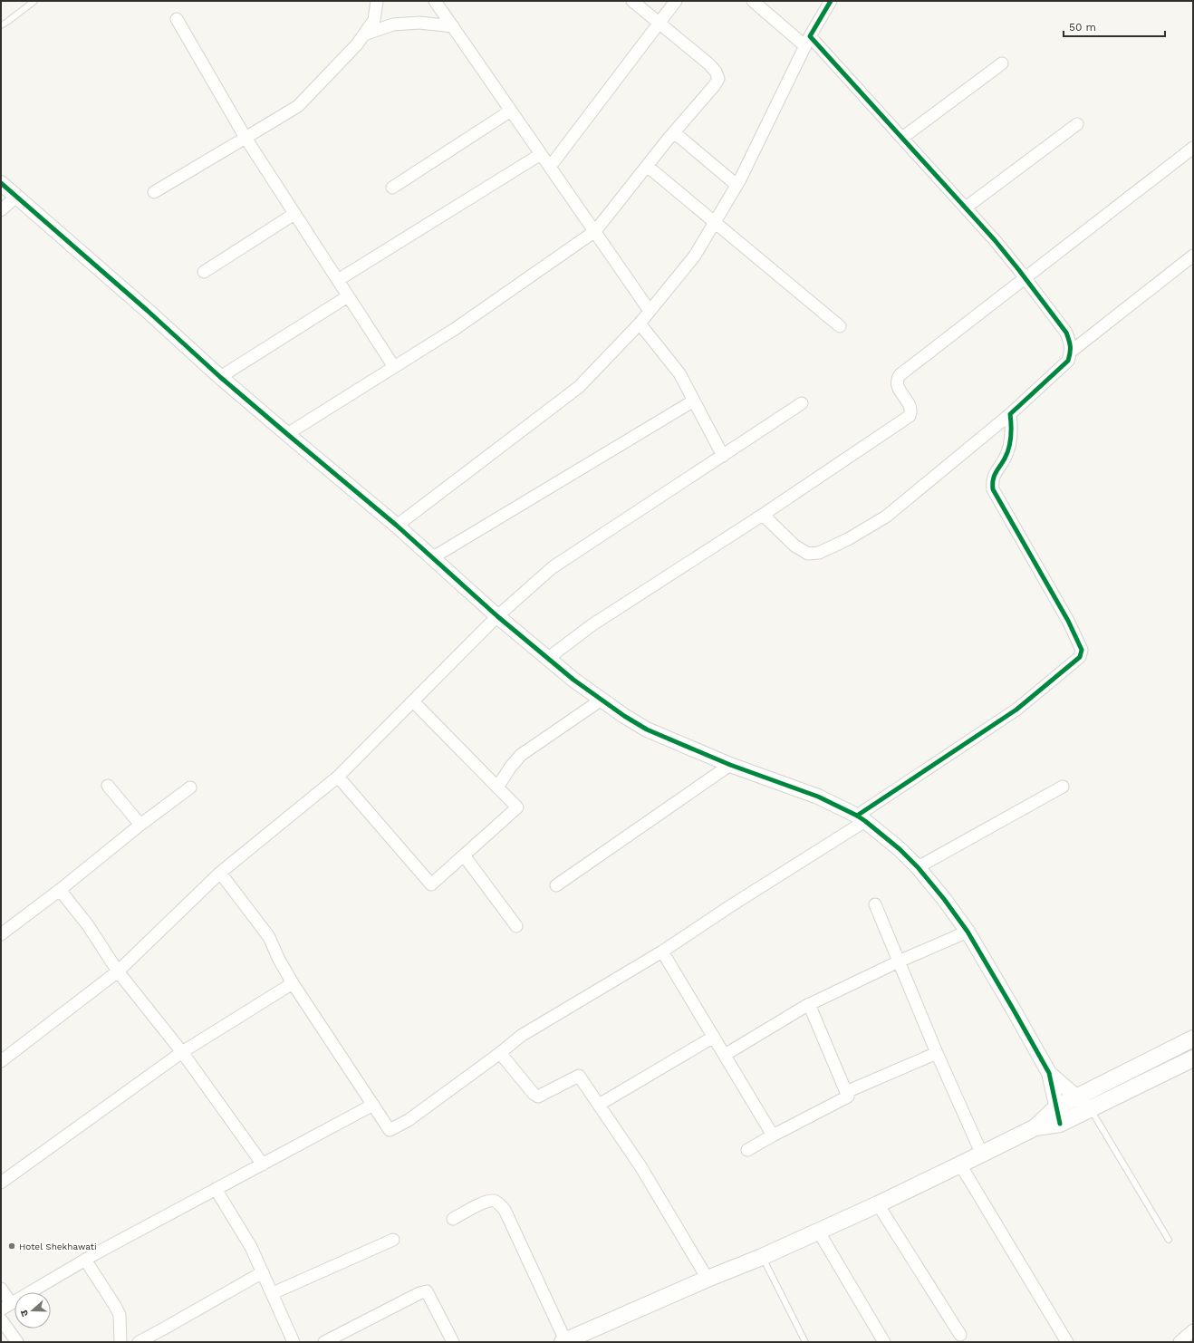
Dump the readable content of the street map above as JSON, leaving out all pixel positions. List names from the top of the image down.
{
  "places": ["Hotel Shekhawati"],
  "scale_bar": "50 m",
  "north": "left"
}
